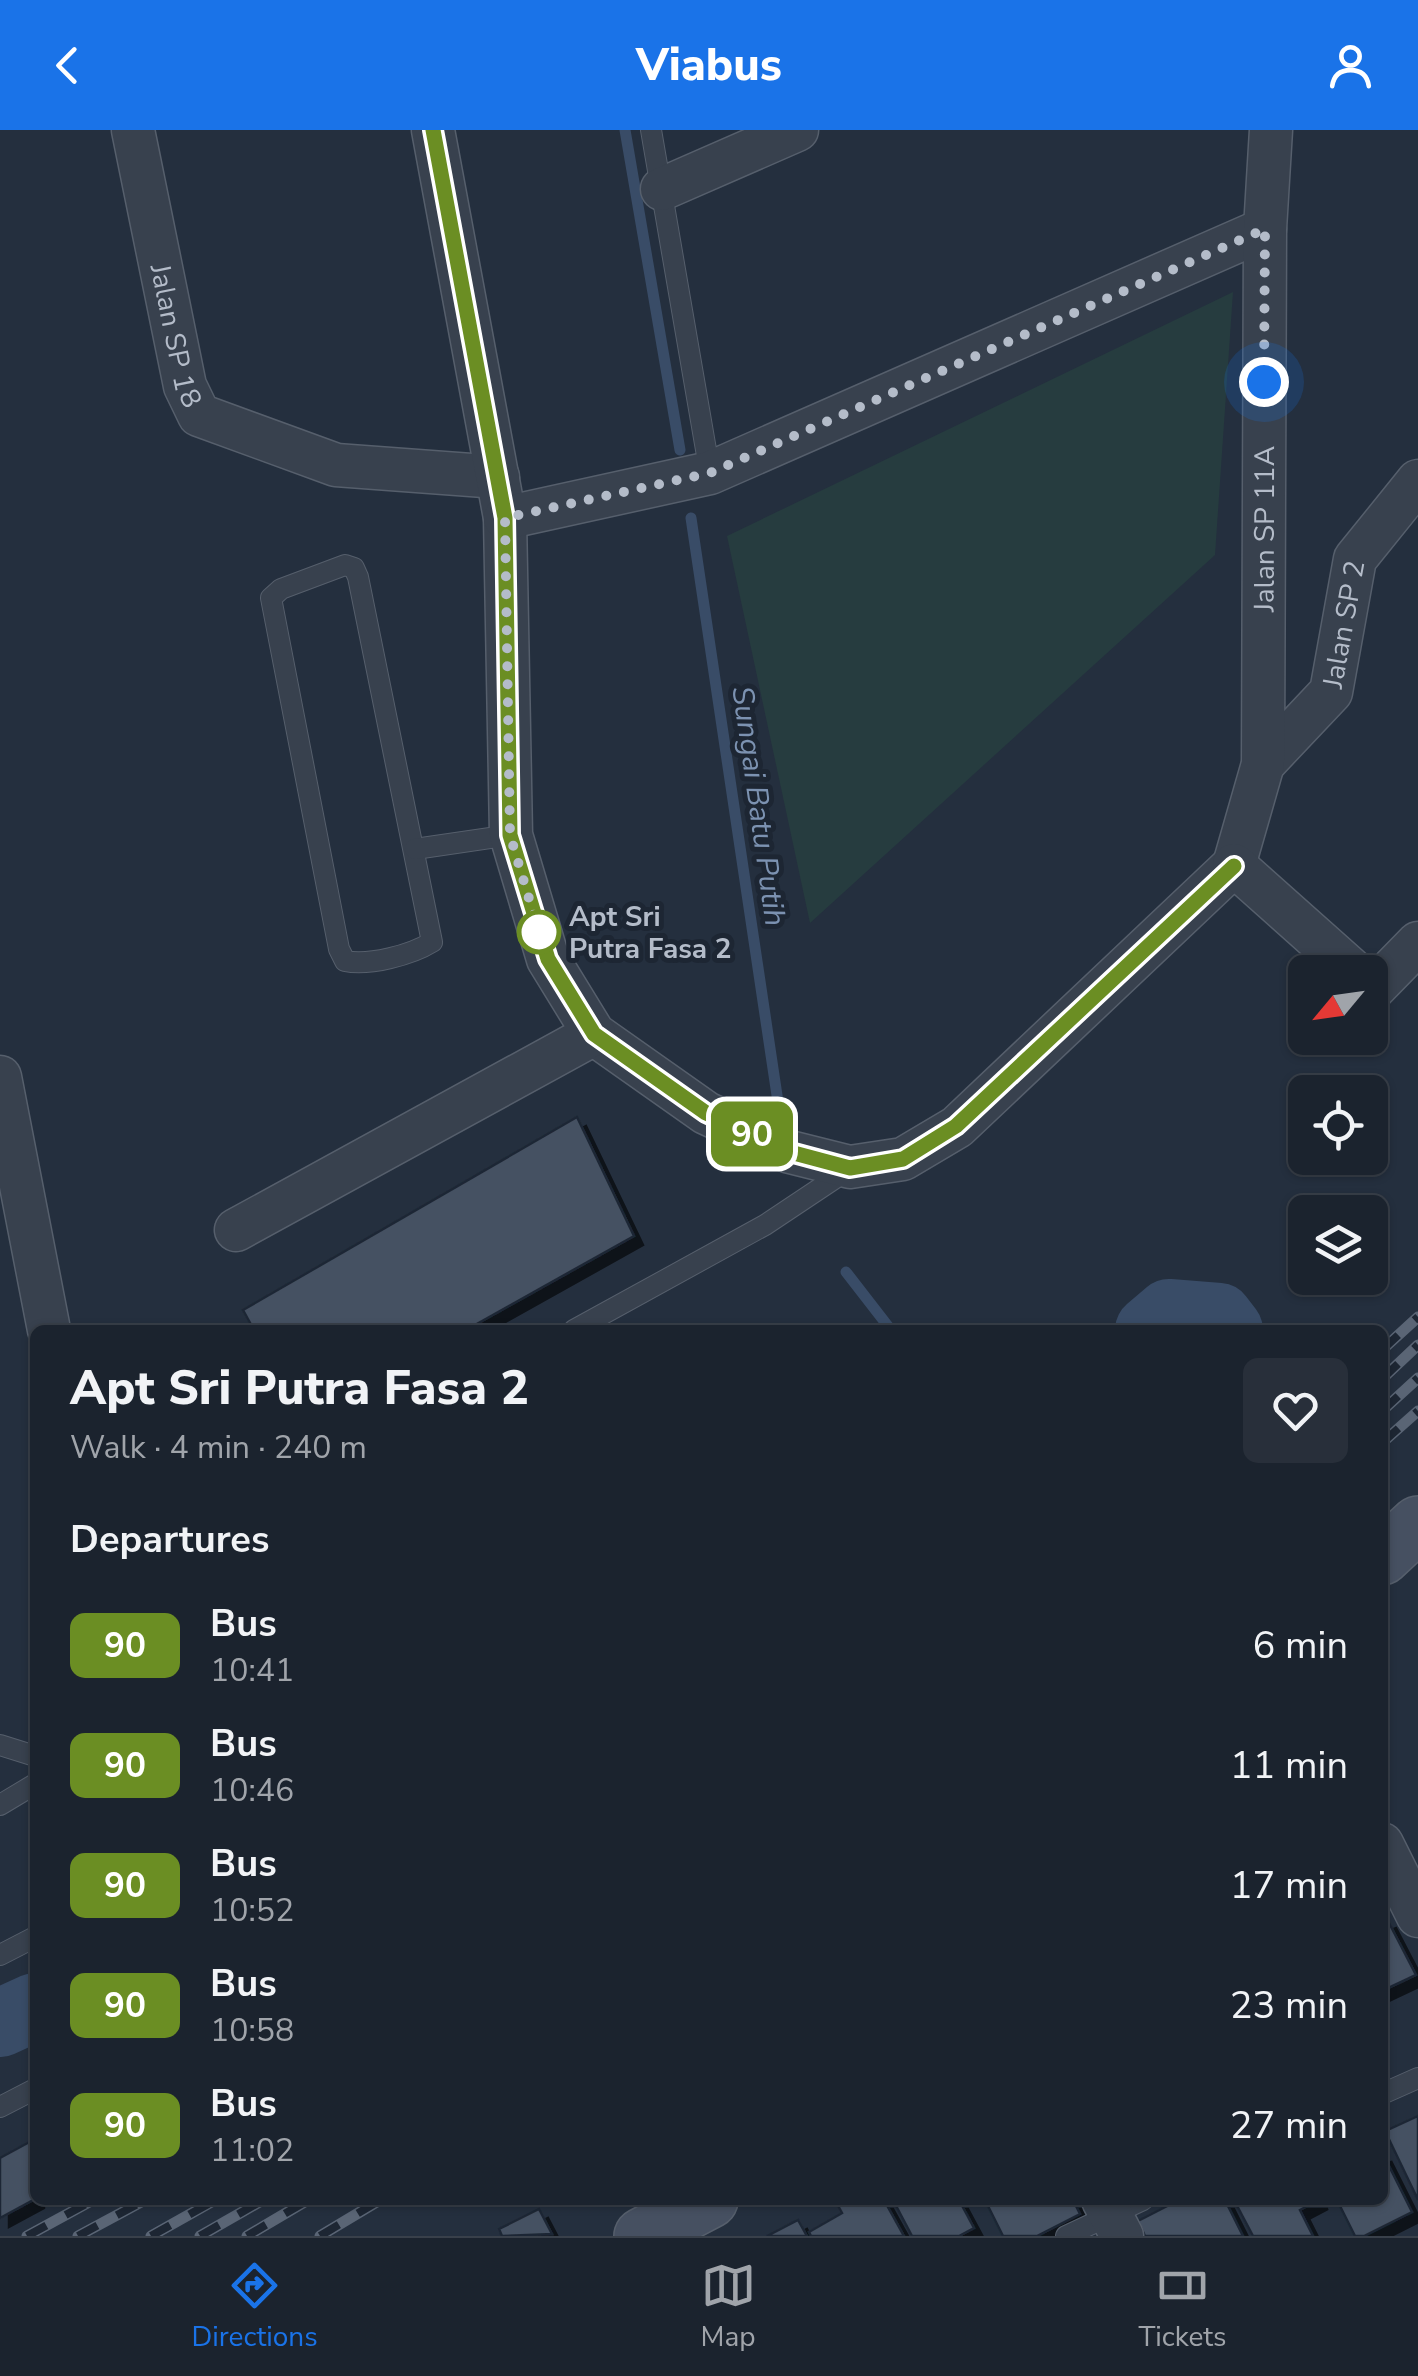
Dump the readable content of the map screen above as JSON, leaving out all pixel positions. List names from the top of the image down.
{
  "streets": {
    "street": ["Jalan SP 18", "Jalan SP 11A", "Jalan SP 2"]
  },
  "crossings": [
    ["Jalan SP 11A", "Jalan SP 2"]
  ],
  "water": ["Sungai Batu Putih"],
  "places": ["Apt Sri Putra Fasa 2"],
  "lines": ["bus line 90"],
  "north": "bottom left",
  "page": {
    "header": "Viabus",
    "on_map": "90",
    "heading": [
      ["Apt Sri Putra Fasa 2", "Walk · 4 min · 240 m"],
      "Departures"
    ],
    "list": [
      {
        "mark": "90",
        "name": "Bus",
        "note": "10:41",
        "value": "6 min"
      },
      {
        "mark": "90",
        "name": "Bus",
        "note": "10:46",
        "value": "11 min"
      },
      {
        "mark": "90",
        "name": "Bus",
        "note": "10:52",
        "value": "17 min"
      },
      {
        "mark": "90",
        "name": "Bus",
        "note": "10:58",
        "value": "23 min"
      },
      {
        "mark": "90",
        "name": "Bus",
        "note": "11:02",
        "value": "27 min"
      }
    ],
    "tabs": ["Directions", "Map", "Tickets"]
  }
}
